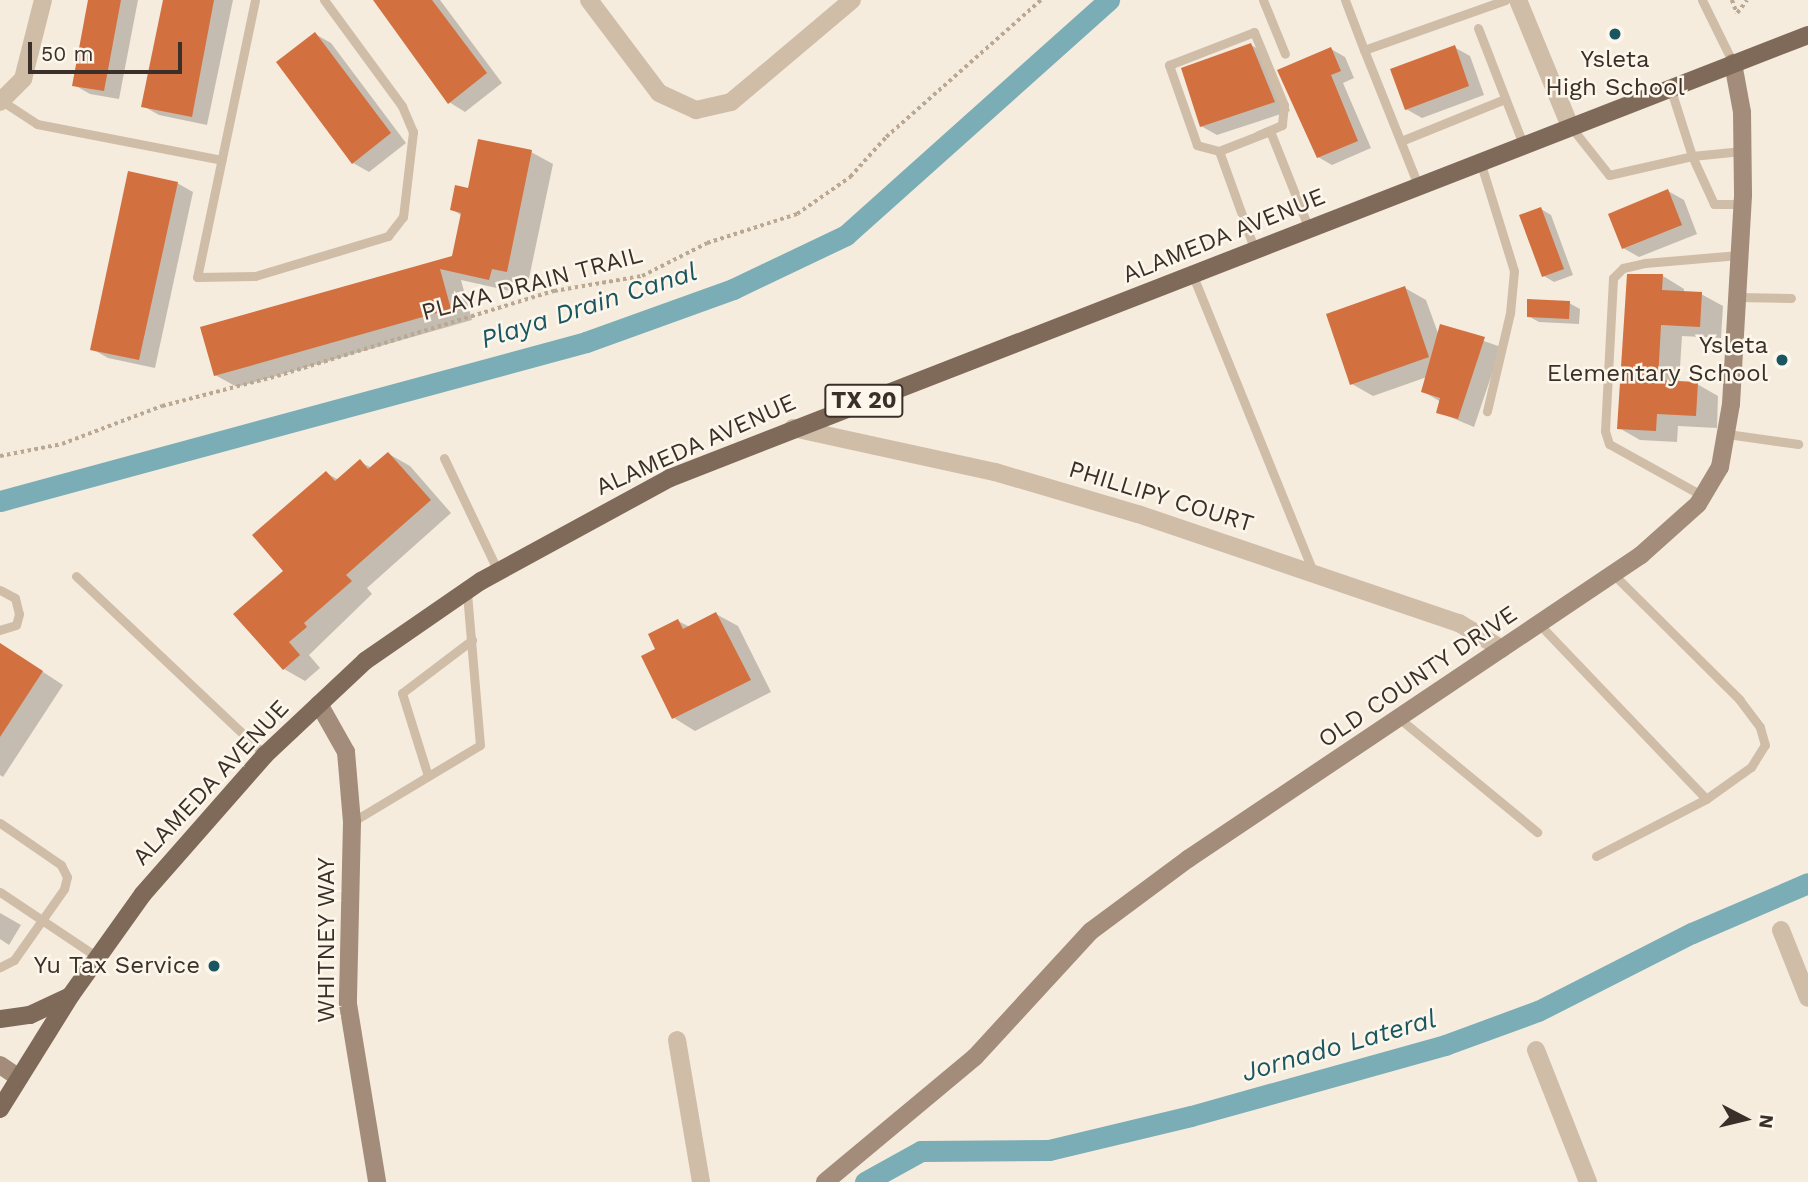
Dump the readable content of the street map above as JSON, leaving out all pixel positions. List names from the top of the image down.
{
  "streets": {
    "main road": ["ALAMEDA AVENUE", "TX 20"],
    "street": ["PHILLIPY COURT", "OLD COUNTY DRIVE", "WHITNEY WAY"],
    "path": ["PLAYA DRAIN TRAIL"]
  },
  "crossings": [
    ["ALAMEDA AVENUE", "PHILLIPY COURT"],
    ["ALAMEDA AVENUE", "OLD COUNTY DRIVE"],
    ["ALAMEDA AVENUE", "WHITNEY WAY"],
    ["PHILLIPY COURT", "OLD COUNTY DRIVE"]
  ],
  "water": ["Playa Drain Canal", "Jornado Lateral"],
  "places": ["Ysleta High School", "Ysleta Elementary School", "Yu Tax Service"],
  "scale_bar": "50 m",
  "north": "right"
}
